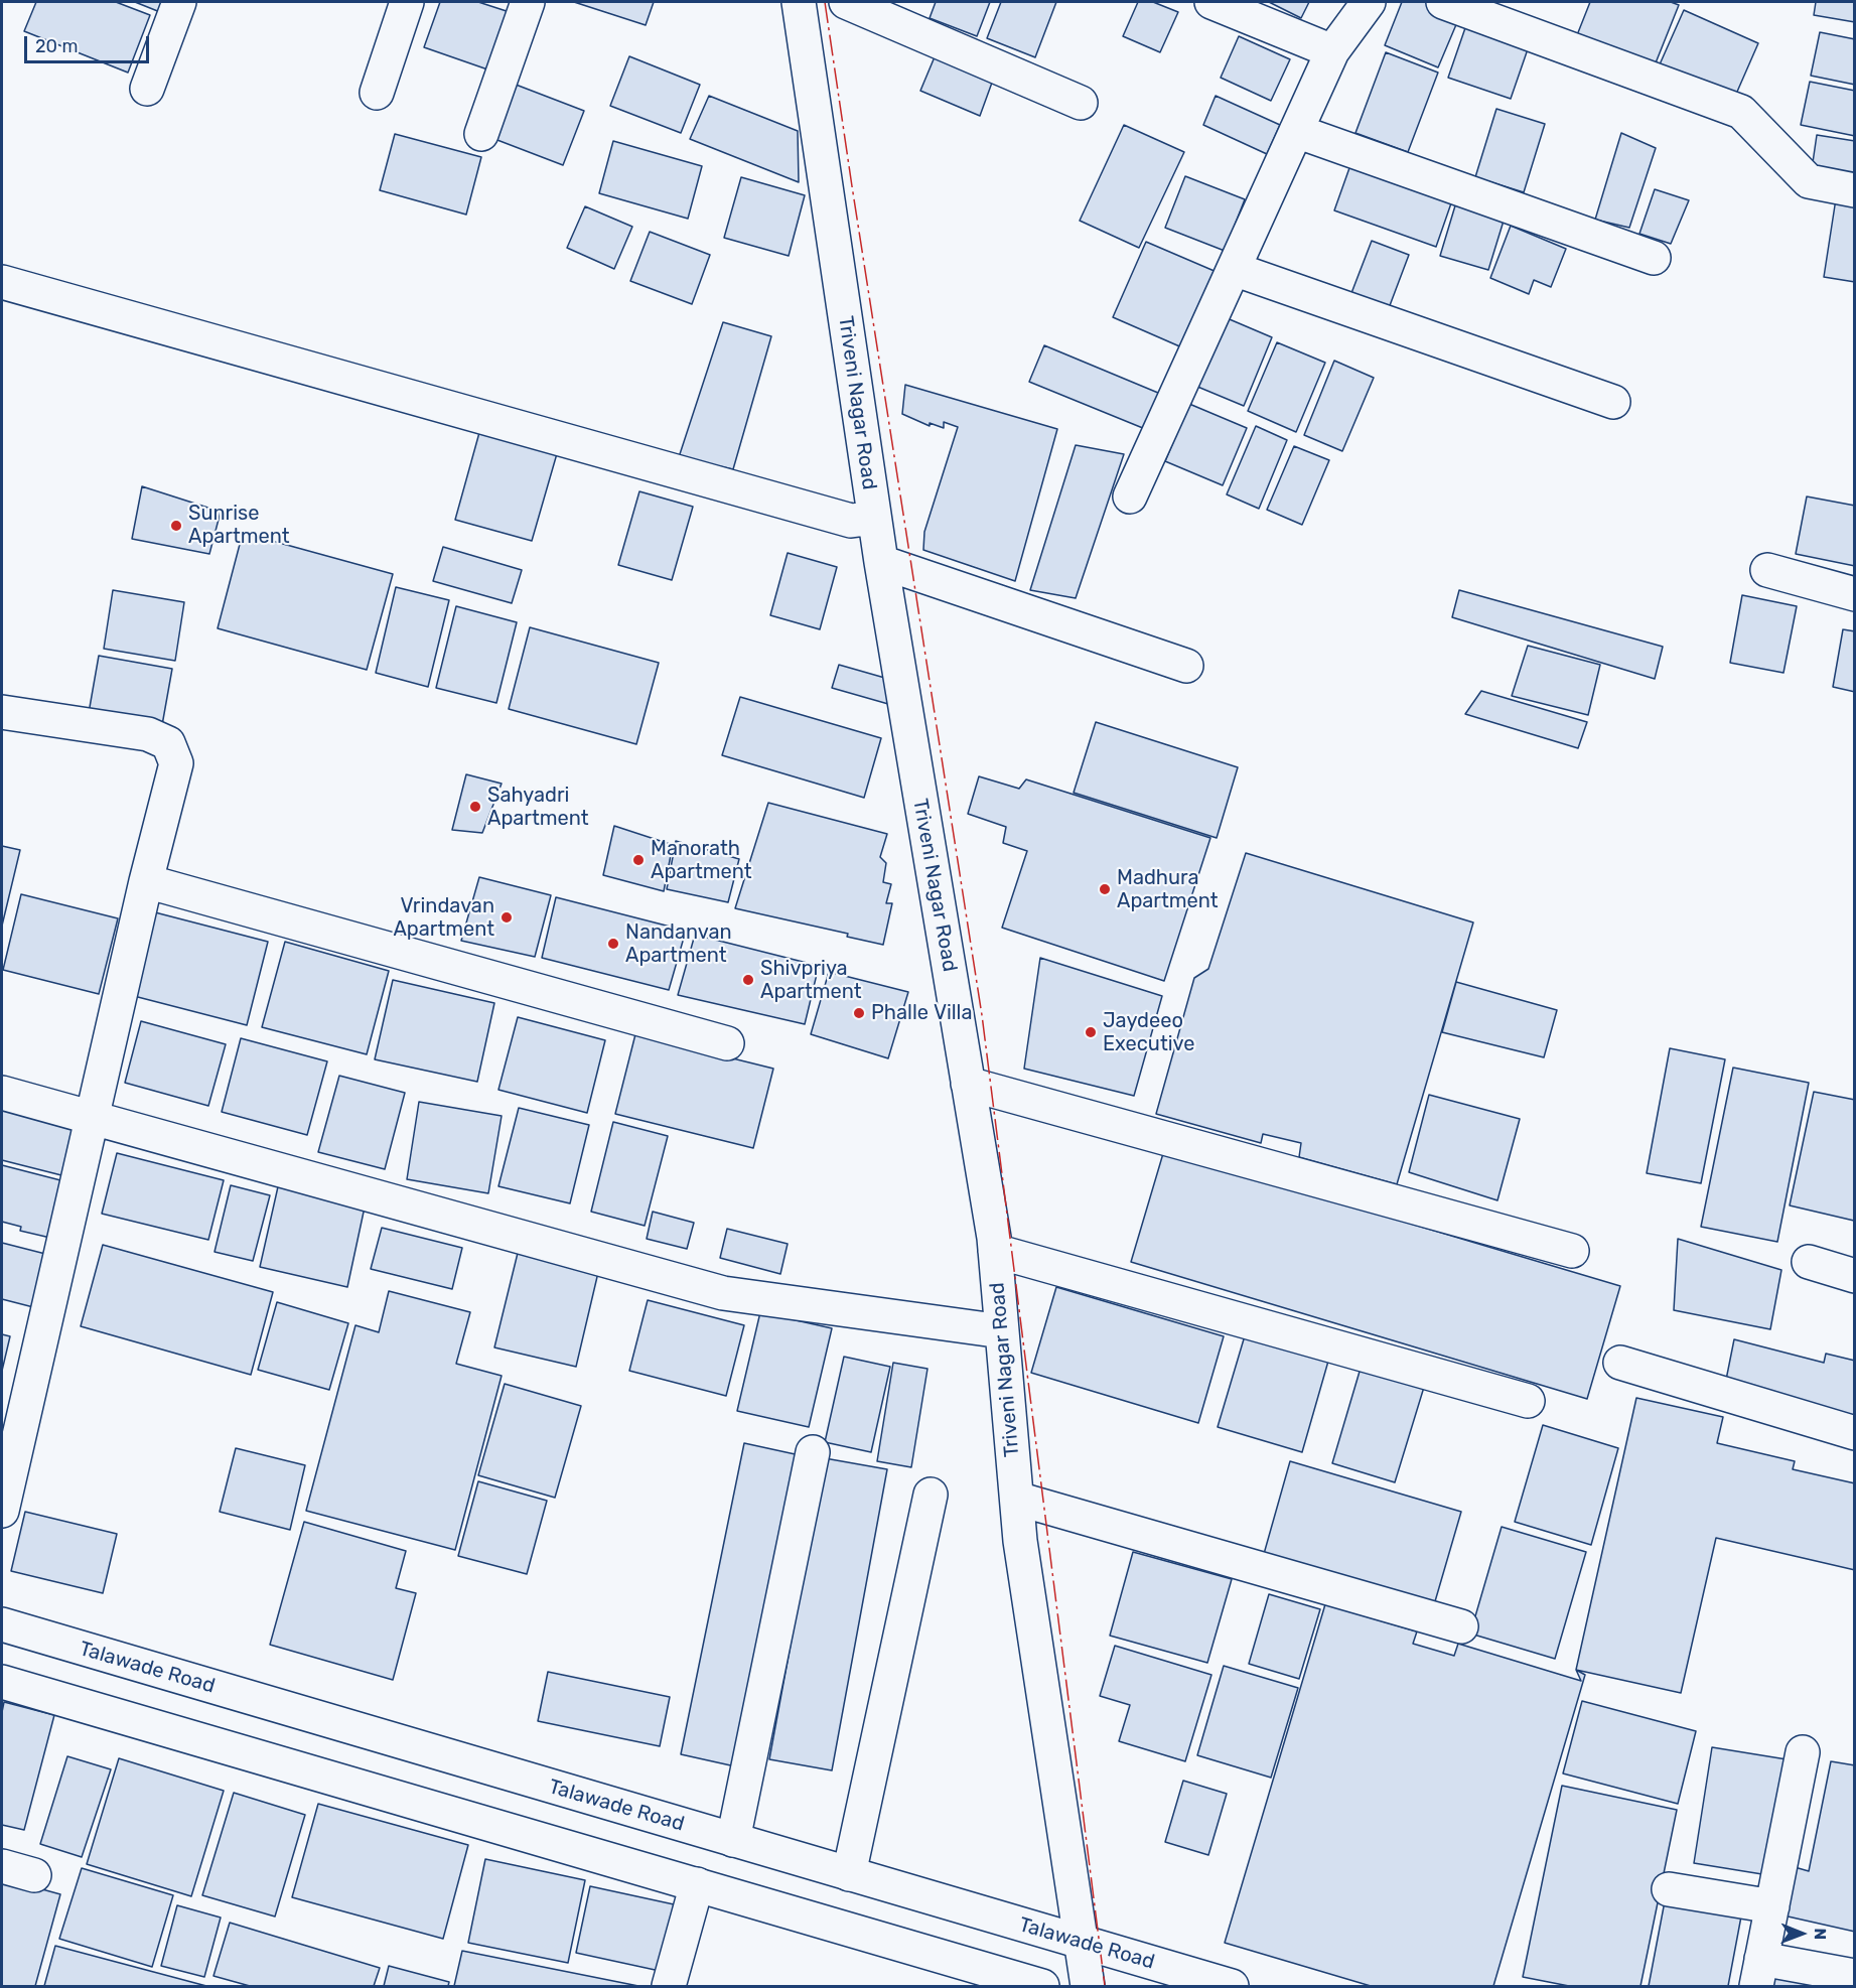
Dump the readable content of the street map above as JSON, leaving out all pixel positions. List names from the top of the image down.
{
  "streets": {
    "street": ["Triveni Nagar Road", "Talawade Road"]
  },
  "crossings": [
    ["Triveni Nagar Road", "Talawade Road"]
  ],
  "places": [
    "Sunrise Apartment",
    "Sahyadri Apartment",
    "Manorath Apartment",
    "Madhura Apartment",
    "Vrindavan Apartment",
    "Nandanvan Apartment",
    "Shivpriya Apartment",
    "Phalle Villa",
    "Jaydeeo Executive"
  ],
  "scale_bar": "20 m",
  "north": "right"
}
